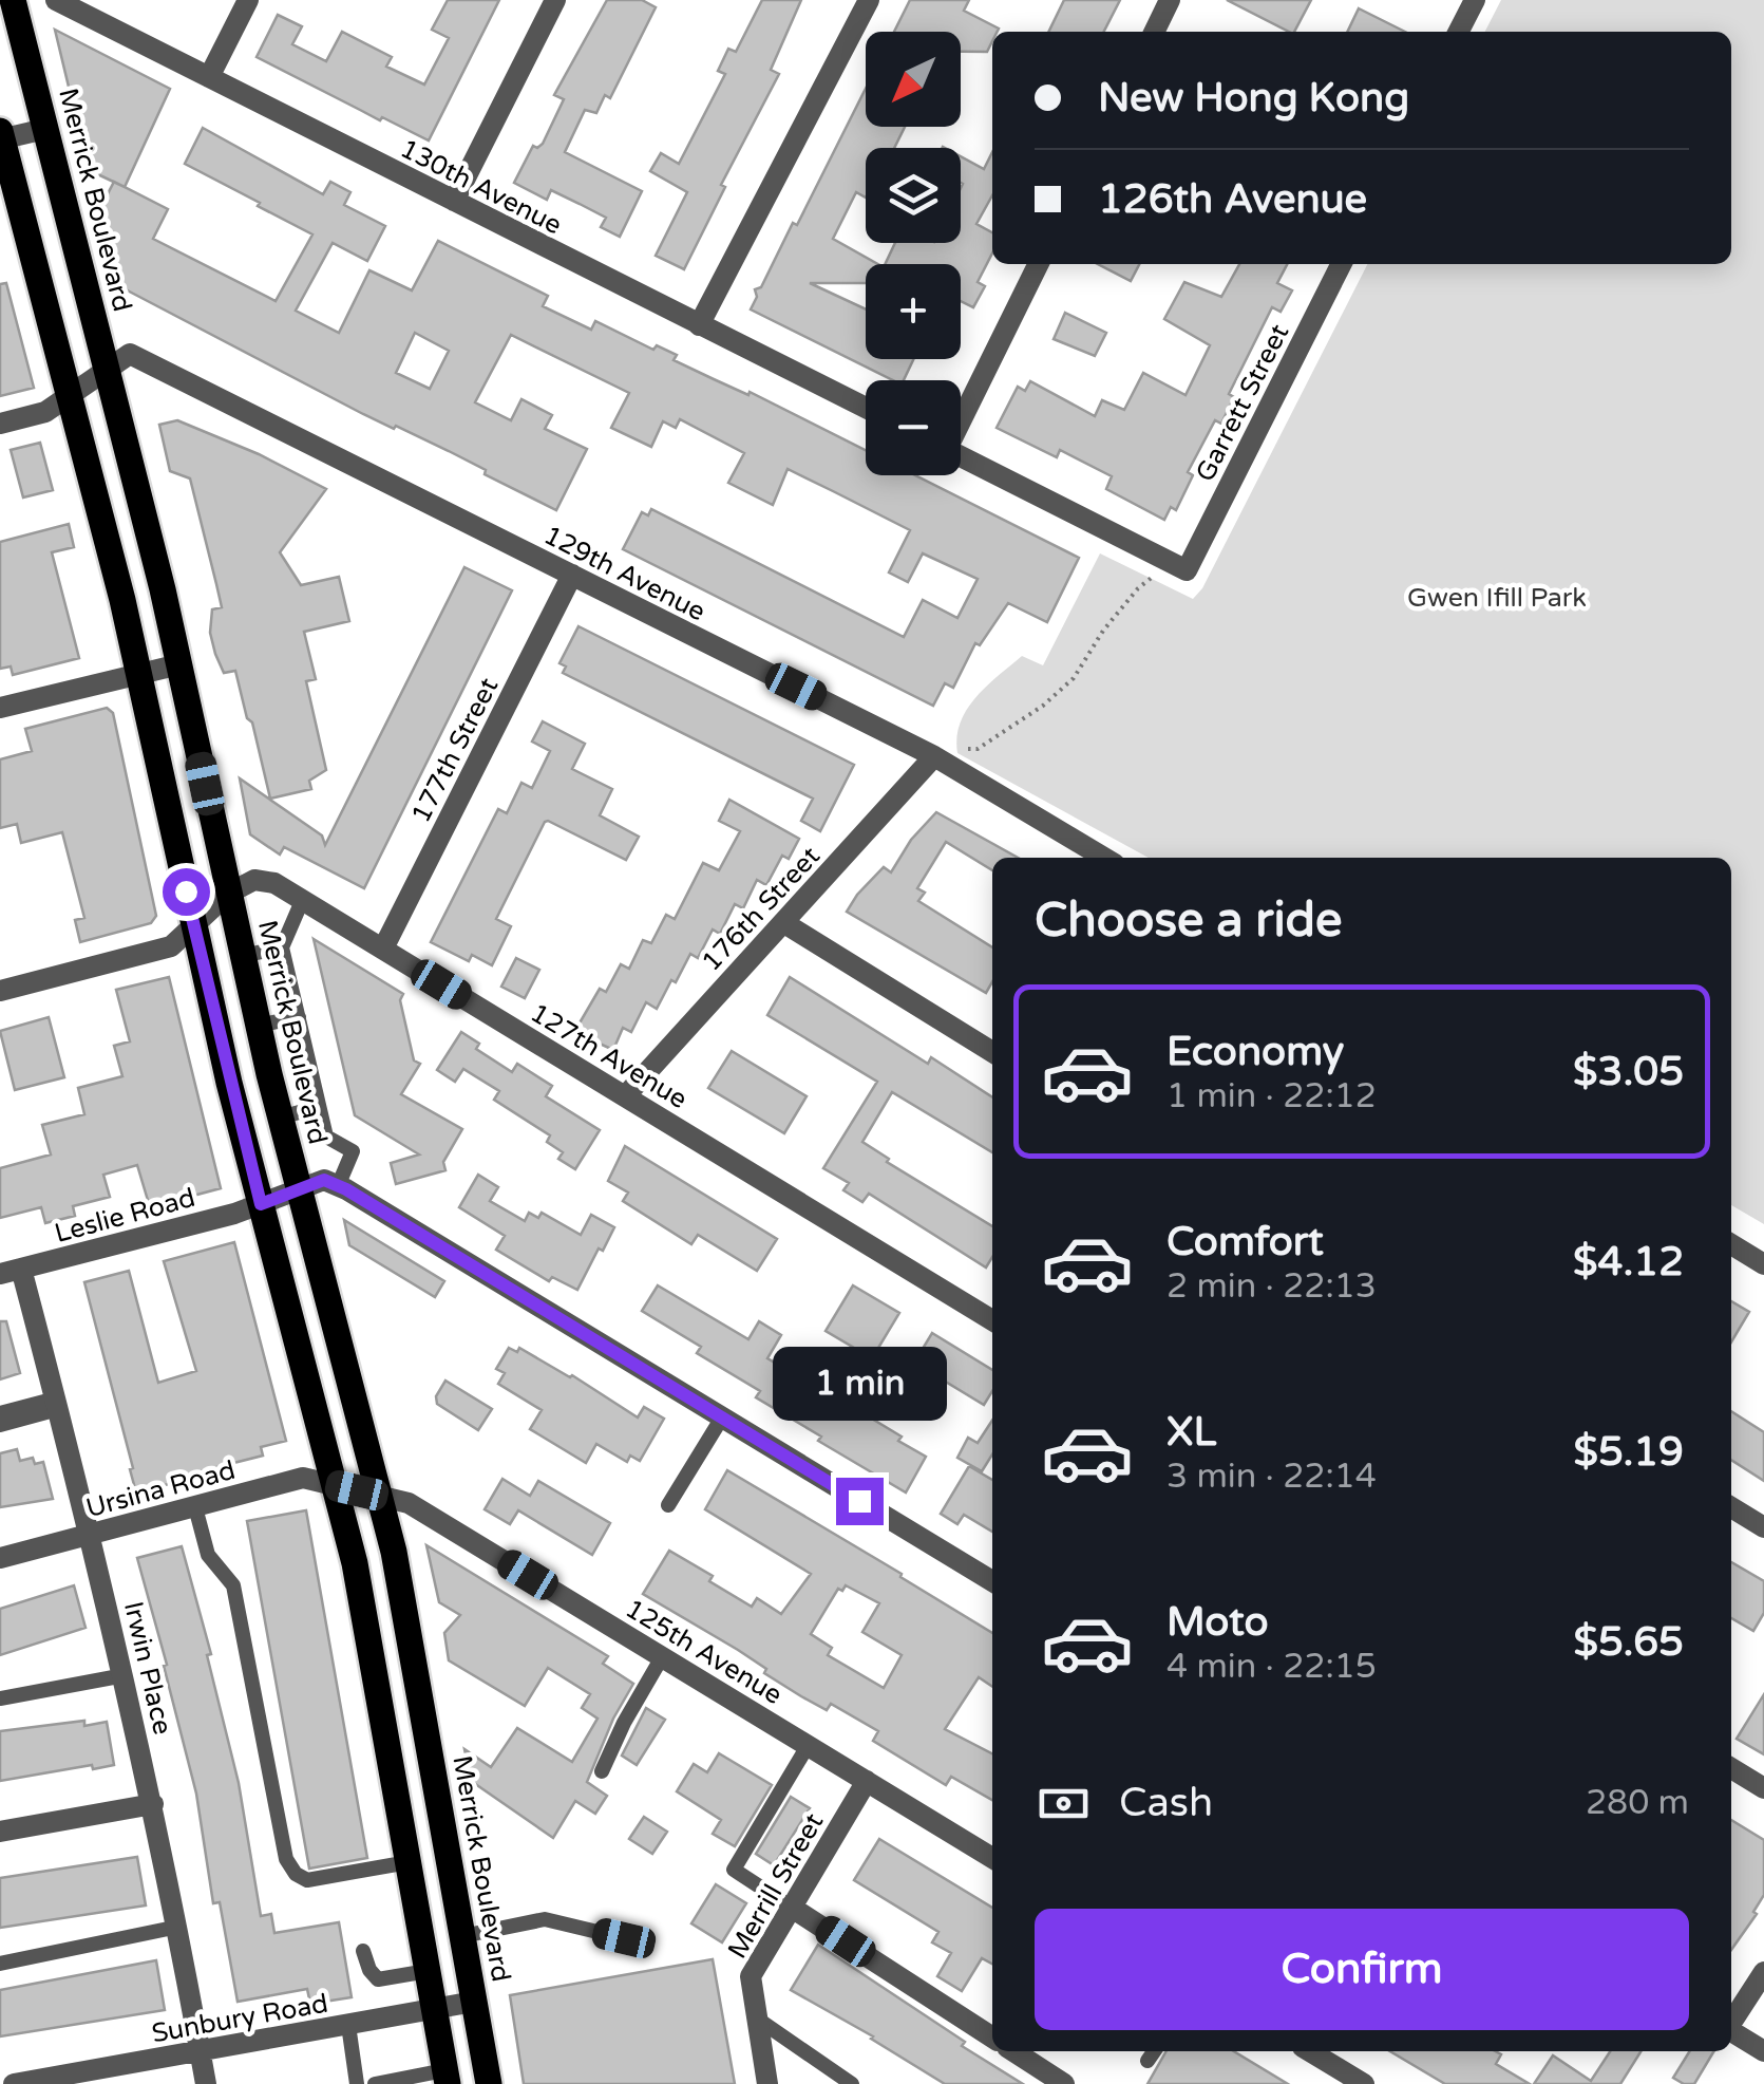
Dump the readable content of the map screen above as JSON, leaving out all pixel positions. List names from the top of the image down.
{
  "streets": {
    "main road": ["Merrick Boulevard"],
    "street": [
      "130th Avenue",
      "Garrett Street",
      "129th Avenue",
      "177th Street",
      "176th Street",
      "127th Avenue",
      "Leslie Road",
      "Ursina Road",
      "125th Avenue",
      "Irwin Place",
      "Merrill Street",
      "Sunbury Road"
    ]
  },
  "crossings": [
    ["Merrick Boulevard", "129th Avenue"],
    ["Merrick Boulevard", "127th Avenue"],
    ["Merrick Boulevard", "Leslie Road"],
    ["Merrick Boulevard", "Ursina Road"],
    ["Merrick Boulevard", "125th Avenue"],
    ["Merrick Boulevard", "Sunbury Road"],
    ["129th Avenue", "177th Street"],
    ["129th Avenue", "176th Street"],
    ["177th Street", "127th Avenue"],
    ["176th Street", "127th Avenue"],
    ["Leslie Road", "Irwin Place"],
    ["Ursina Road", "125th Avenue"],
    ["Ursina Road", "Irwin Place"],
    ["125th Avenue", "Merrill Street"],
    ["Irwin Place", "Sunbury Road"]
  ],
  "parks": ["Gwen Ifill Park"],
  "north": "bottom left",
  "page": {
    "map_buttons": ["+", "−"],
    "banner": ["New Hong Kong", "126th Avenue"],
    "heading": "Choose a ride",
    "list": [
      {
        "name": "Economy",
        "note": "1 min · 22:12",
        "value": "$3.05"
      },
      {
        "name": "Comfort",
        "note": "2 min · 22:13",
        "value": "$4.12"
      },
      {
        "name": "XL",
        "note": "3 min · 22:14",
        "value": "$5.19"
      },
      {
        "name": "Moto",
        "note": "4 min · 22:15",
        "value": "$5.65"
      }
    ],
    "bubble": "1 min",
    "pay": ["Cash", "280 m"],
    "buttons": "Confirm"
  }
}
